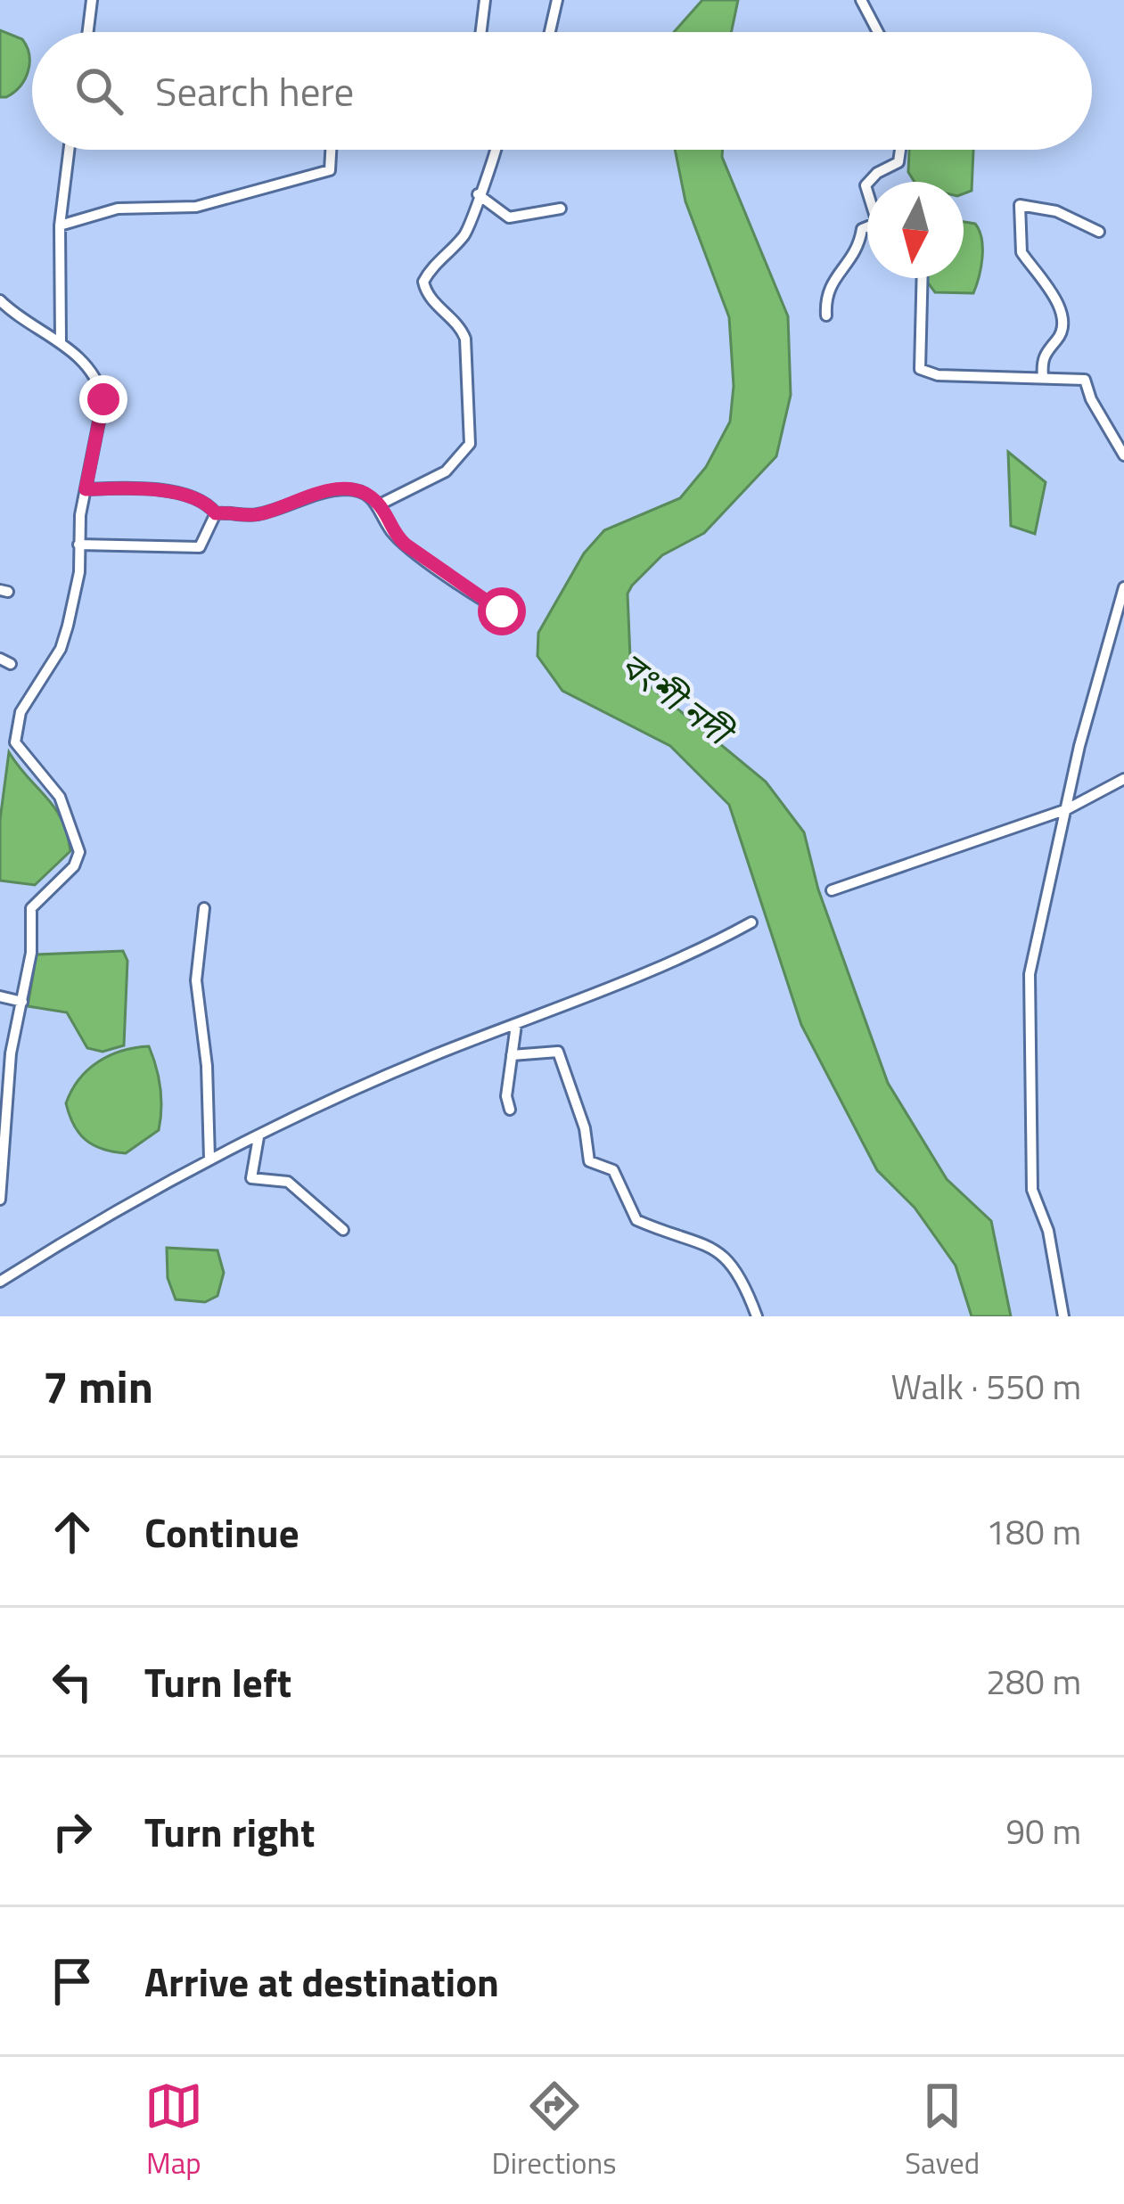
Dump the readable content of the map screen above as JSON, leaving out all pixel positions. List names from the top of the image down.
{
  "water": ["বংশী নদী"],
  "north": "bottom",
  "page": {
    "search": "Search here",
    "heading": ["7 min", "Walk · 550 m"],
    "list": [
      ["Continue", "180 m"],
      ["Turn left", "280 m"],
      ["Turn right", "90 m"],
      "Arrive at destination"
    ],
    "nav": ["Map", "Directions", "Saved"]
  }
}
